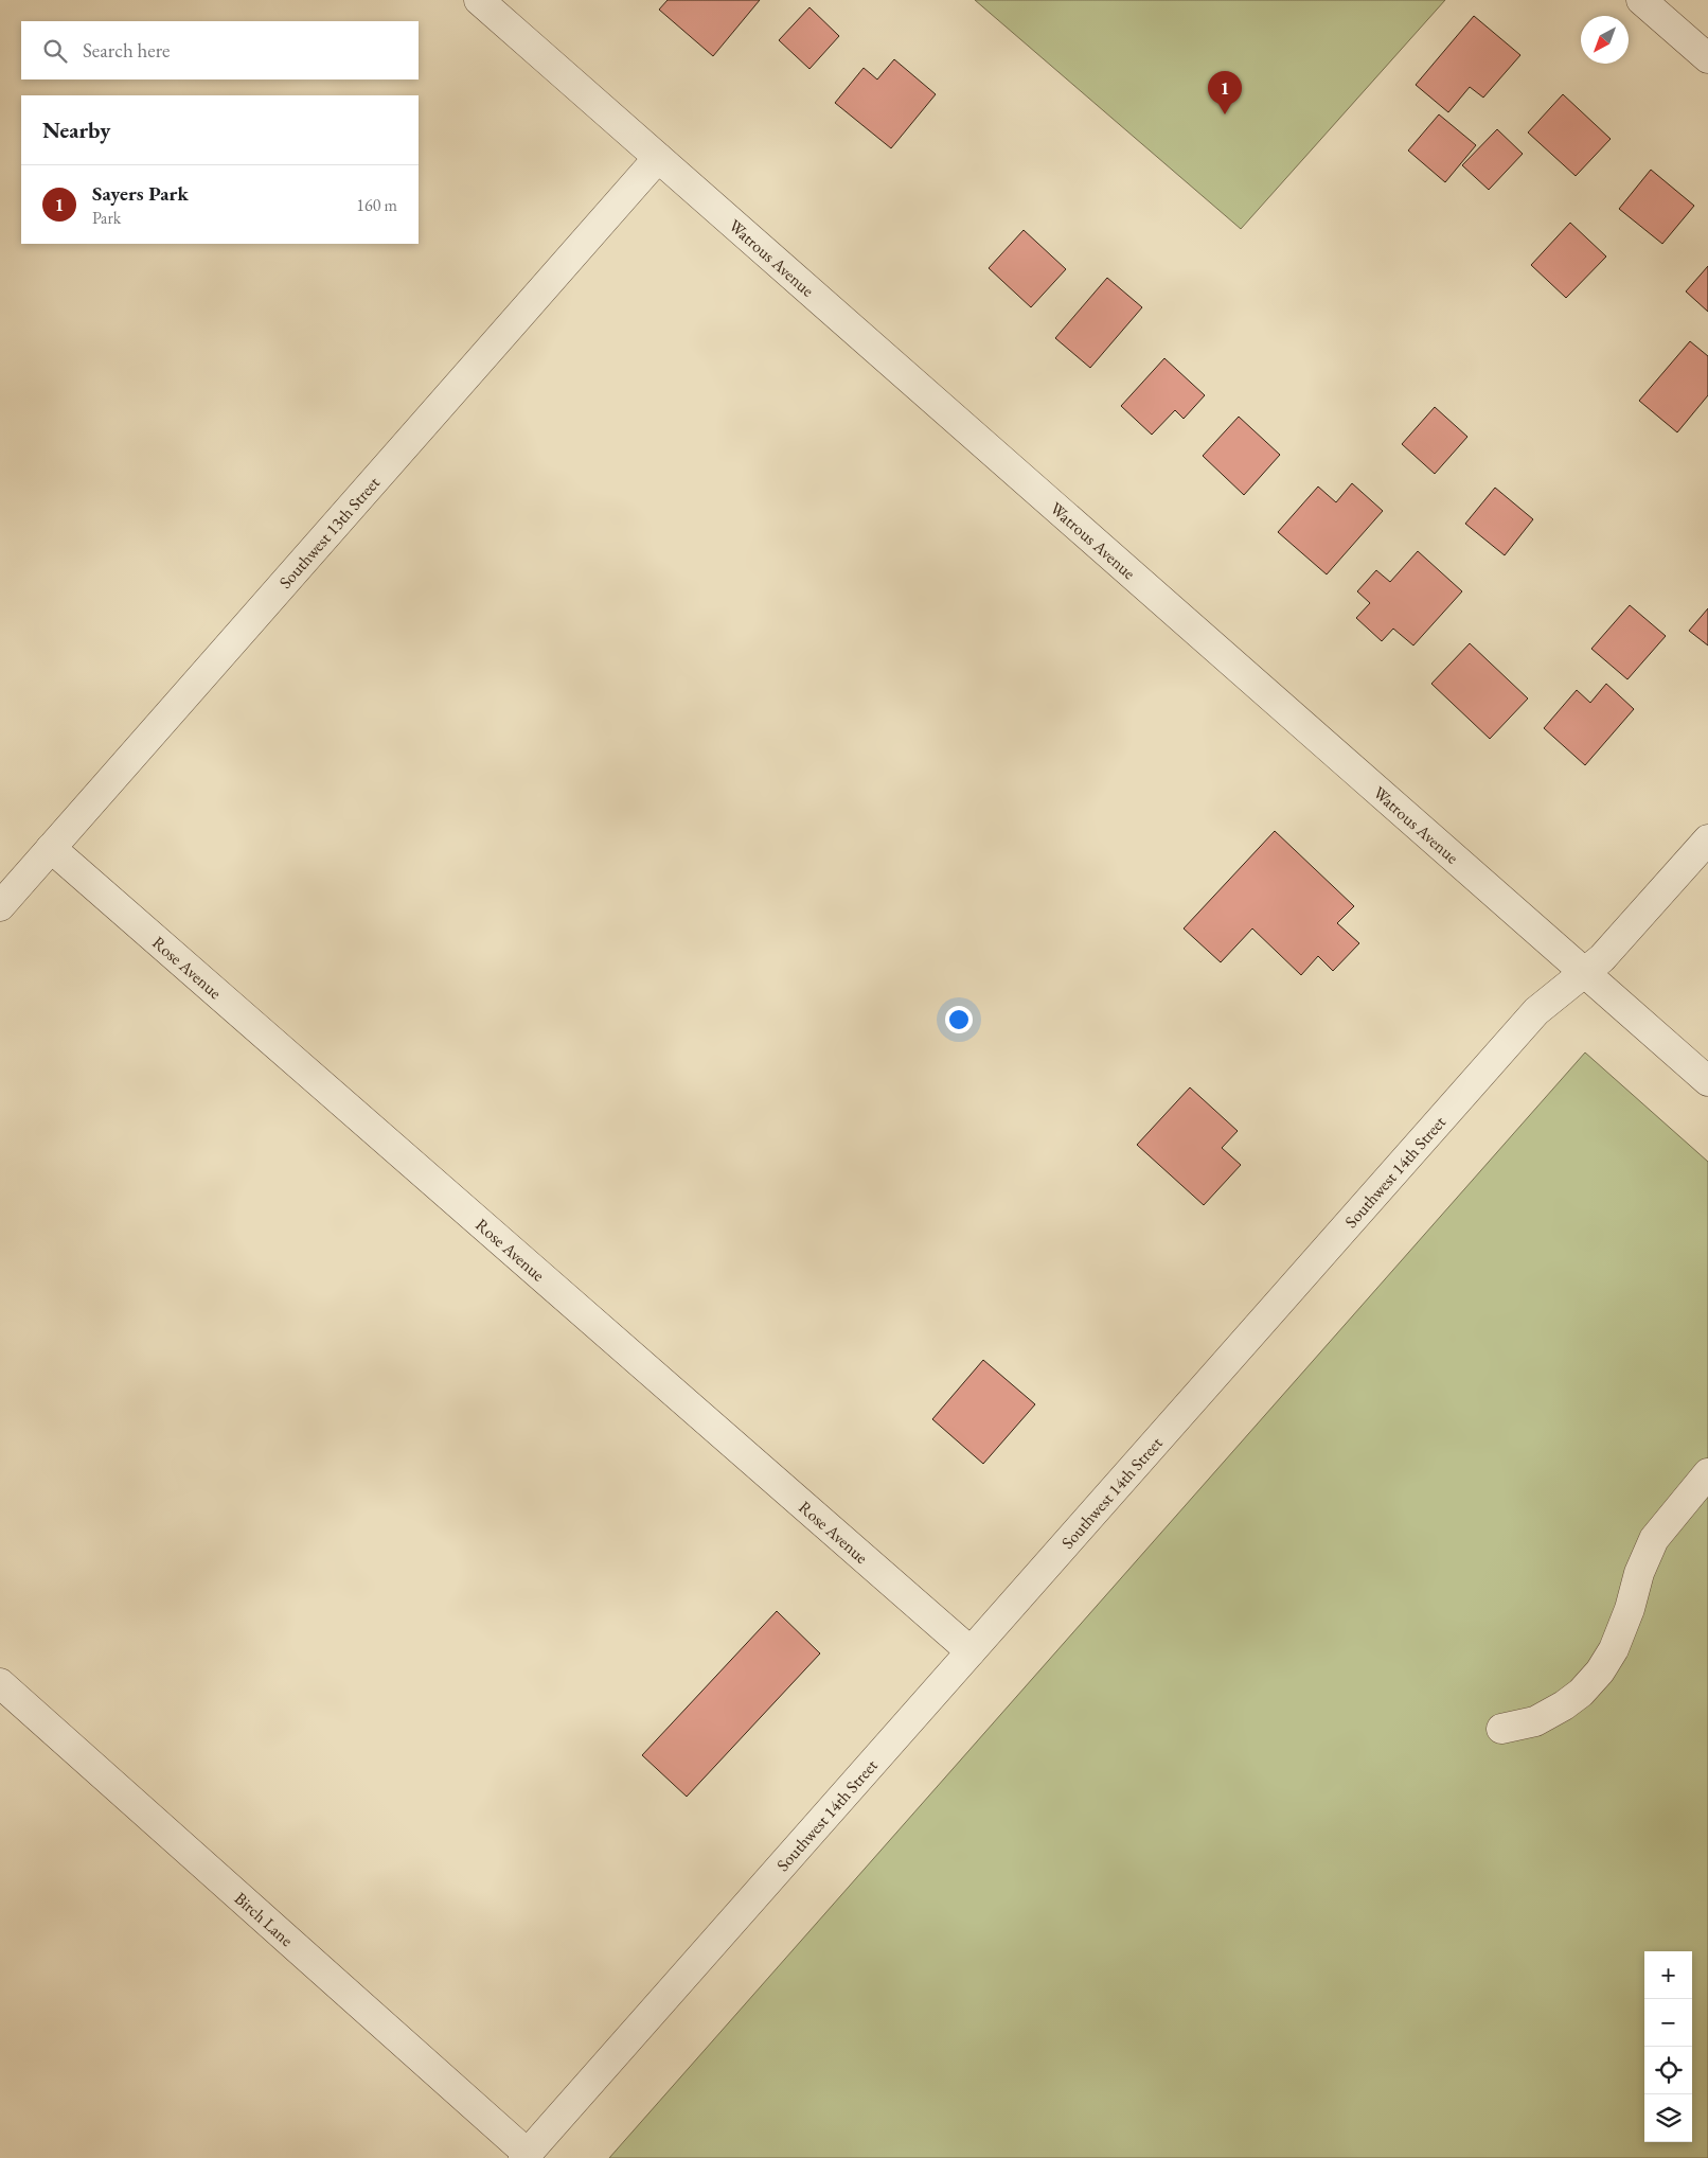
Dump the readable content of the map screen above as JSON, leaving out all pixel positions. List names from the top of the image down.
{
  "streets": {
    "street": [
      "Watrous Avenue",
      "Southwest 13th Street",
      "Rose Avenue",
      "Southwest 14th Street",
      "Birch Lane"
    ]
  },
  "crossings": [
    ["Watrous Avenue", "Southwest 13th Street"],
    ["Watrous Avenue", "Southwest 14th Street"],
    ["Southwest 13th Street", "Rose Avenue"],
    ["Rose Avenue", "Southwest 14th Street"],
    ["Southwest 14th Street", "Birch Lane"]
  ],
  "north": "bottom left",
  "page": {
    "search": "Search here",
    "pins": "1",
    "heading": "Nearby",
    "list": [
      {
        "mark": "1",
        "name": "Sayers Park",
        "note": "Park",
        "value": "160 m"
      }
    ],
    "map_buttons": ["+", "−"]
  }
}
